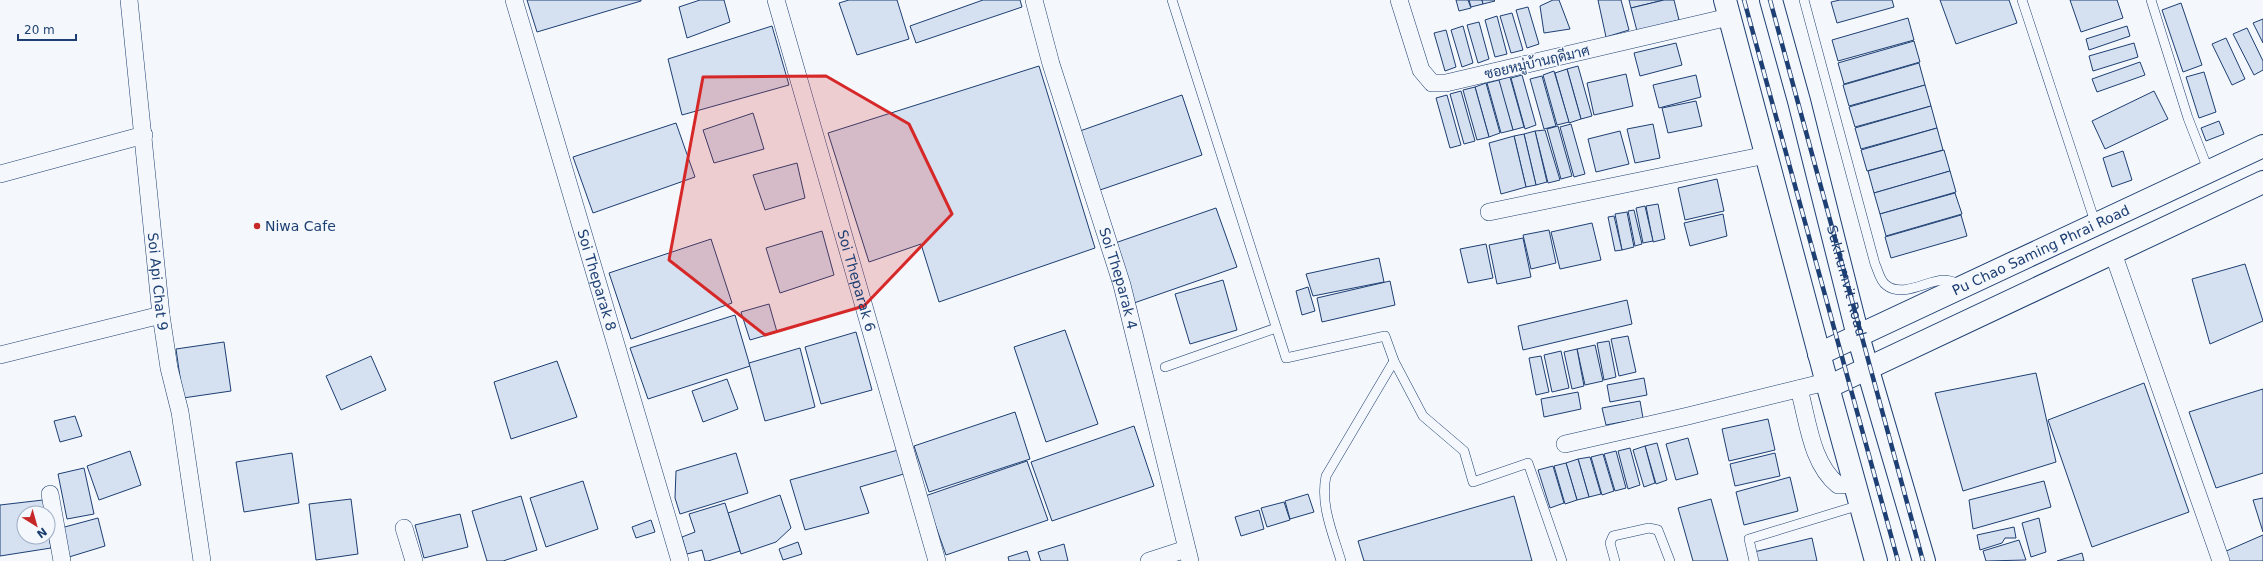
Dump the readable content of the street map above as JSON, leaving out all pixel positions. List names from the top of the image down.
{
  "streets": {
    "main road": ["Pu Chao Saming Phrai Road", "Sukhumvit Road"],
    "street": [
      "ซอยหมู่บ้านฤดีมาศ",
      "Soi Theparak 4",
      "Soi Theparak 8",
      "Soi Theparak 6",
      "Soi Api Chat 9"
    ]
  },
  "crossings": [
    ["Pu Chao Saming Phrai Road", "Sukhumvit Road"]
  ],
  "places": ["Niwa Cafe"],
  "scale_bar": "20 m",
  "north": "bottom right"
}
